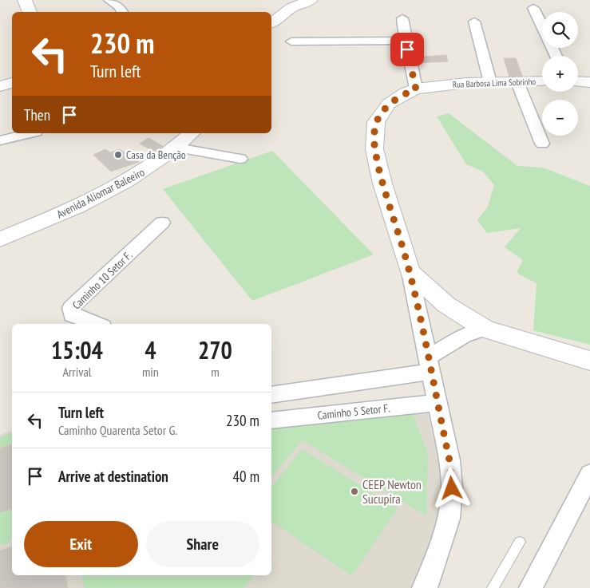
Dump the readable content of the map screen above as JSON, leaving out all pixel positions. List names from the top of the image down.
{
  "streets": {
    "street": [
      "Rua Barbosa Lima Sobrinho",
      "Avenida Aliomar Baleeiro",
      "Caminho 10 Setor F.",
      "Caminho 5 Setor F."
    ]
  },
  "places": ["Casa da Benção", "CEEP Newton Sucupira"],
  "page": {
    "map_buttons": ["+", "−"],
    "turn": ["230 m", "Turn left"],
    "then": "Then",
    "eta": [
      "15:04",
      "Arrival",
      "4",
      "min",
      "270",
      "m"
    ],
    "list": [
      {
        "name": "Turn left",
        "note": "Caminho Quarenta Setor G.",
        "value": "230 m"
      },
      {
        "name": "Arrive at destination",
        "value": "40 m"
      }
    ],
    "buttons": ["Exit", "Share"]
  }
}
